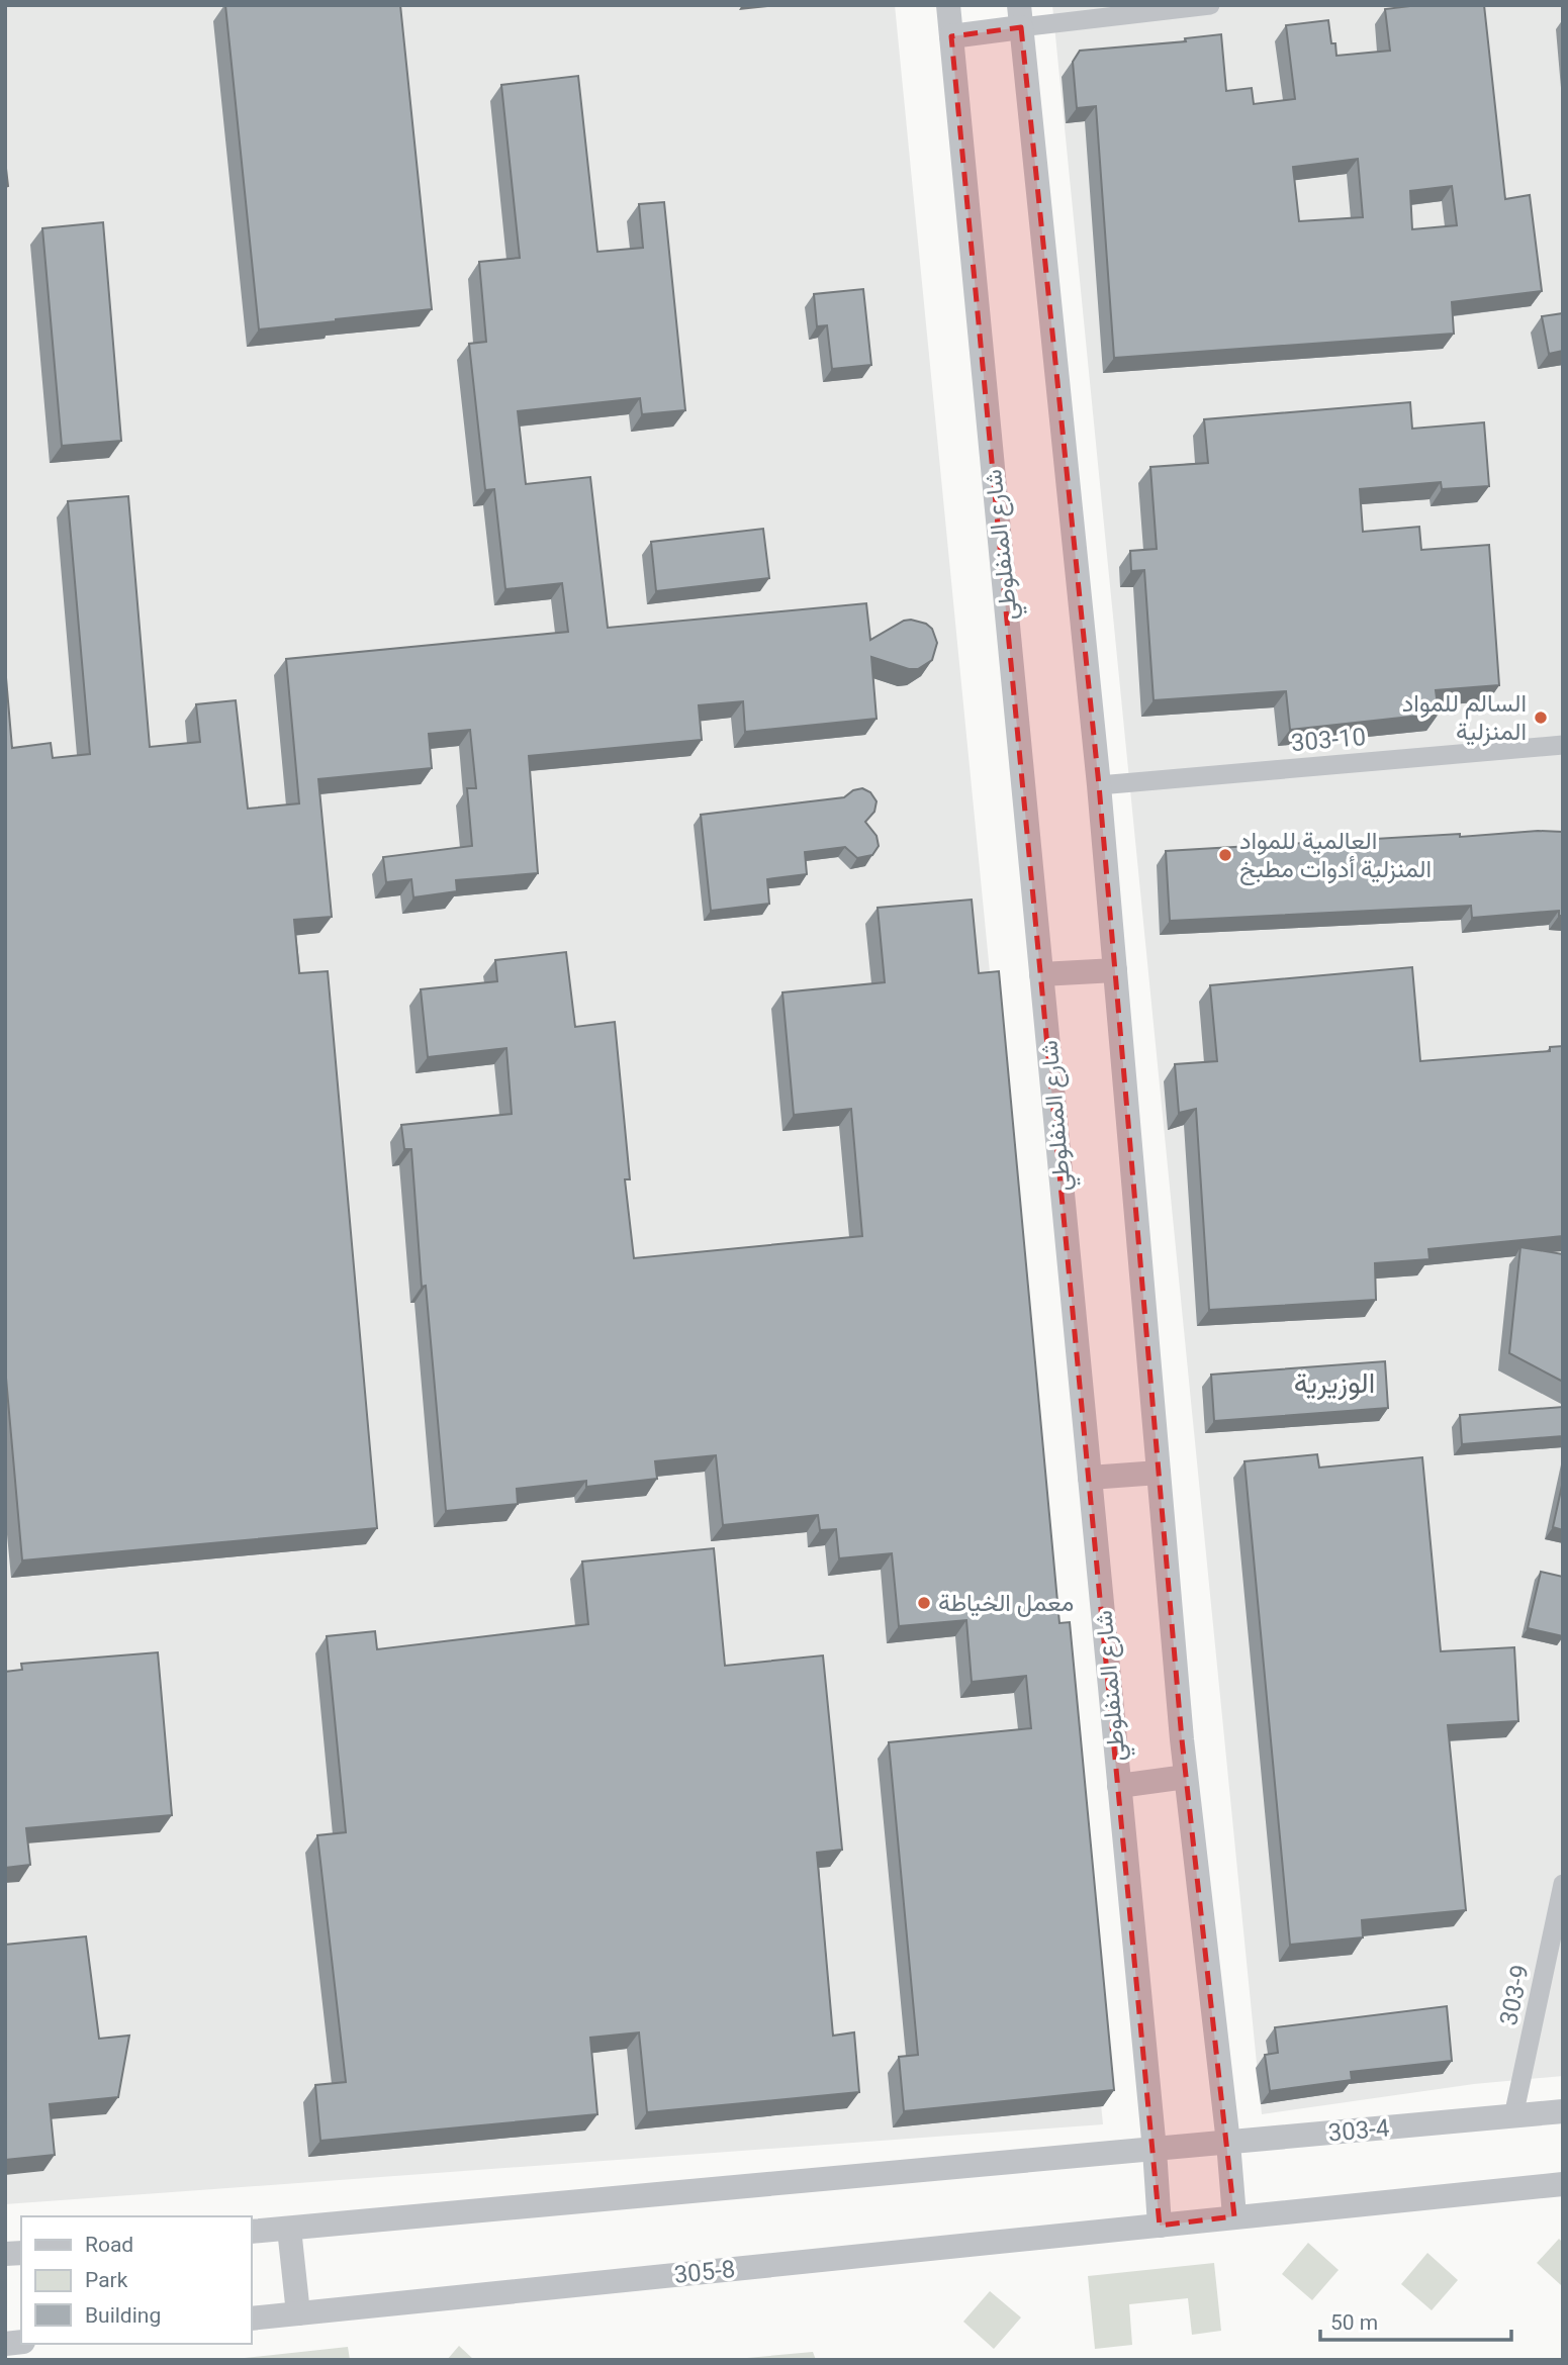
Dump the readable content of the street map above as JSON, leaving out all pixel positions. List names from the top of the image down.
{
  "streets": {
    "street": [
      "شارع المنفلوطي",
      "303-10",
      "303-9",
      "303-4",
      "305-8"
    ]
  },
  "crossings": [
    ["شارع المنفلوطي", "303-4"],
    ["شارع المنفلوطي", "305-8"],
    ["303-9", "303-4"]
  ],
  "districts": ["الوزيرية"],
  "places": ["السالم للمواد المنزلية", "العالمية للمواد المنزلية أدوات مطبخ", "معمل الخياطة"],
  "legend": ["Road", "Park", "Building"],
  "scale_bar": "50 m"
}
